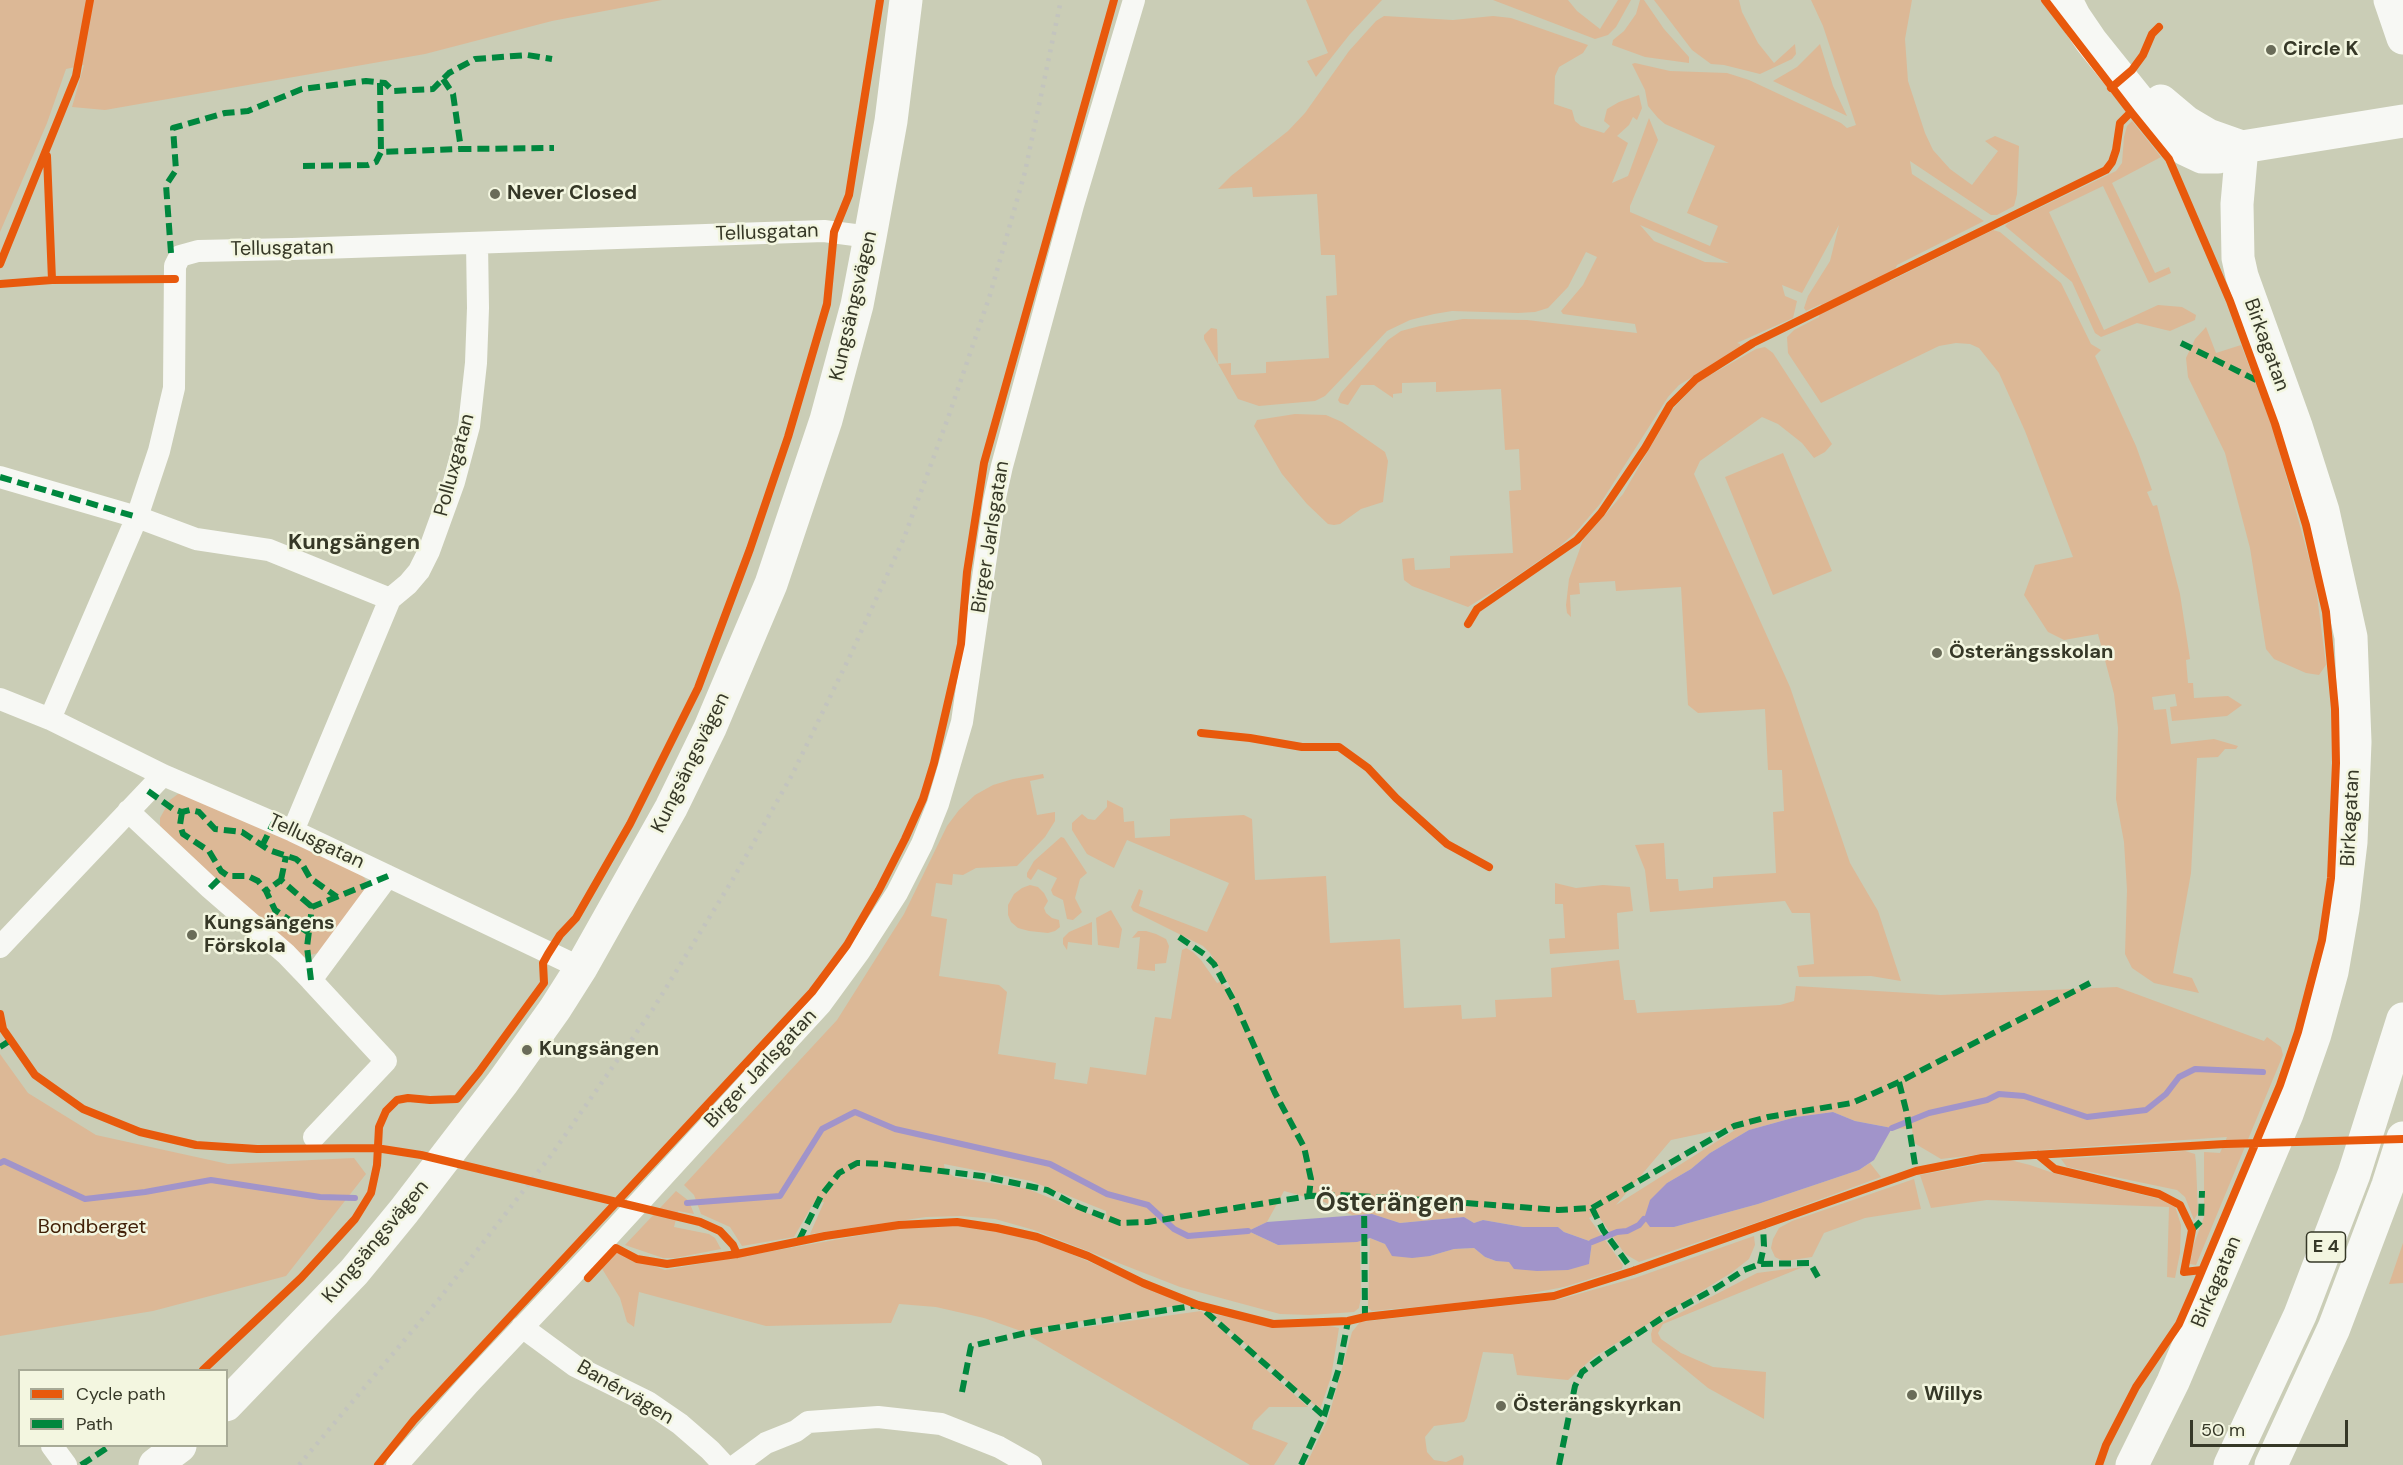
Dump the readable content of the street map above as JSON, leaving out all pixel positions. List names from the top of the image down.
{
  "streets": {
    "main road": ["Kungsängsvägen", "Birkagatan", "E 4"],
    "street": [
      "Tellusgatan",
      "Polluxgatan",
      "Birger Jarlsgatan",
      "Banérvägen"
    ]
  },
  "crossings": [
    ["Tellusgatan", "Kungsängsvägen"],
    ["Tellusgatan", "Polluxgatan"],
    ["Birger Jarlsgatan", "Banérvägen"]
  ],
  "districts": ["Kungsängen", "Österängen"],
  "parks": ["Bondberget"],
  "places": [
    "Circle K",
    "Never Closed",
    "Österängsskolan",
    "Kungsängens Förskola",
    "Kungsängen",
    "Willys",
    "Österängskyrkan"
  ],
  "legend": ["Cycle path", "Path"],
  "scale_bar": "50 m"
}
